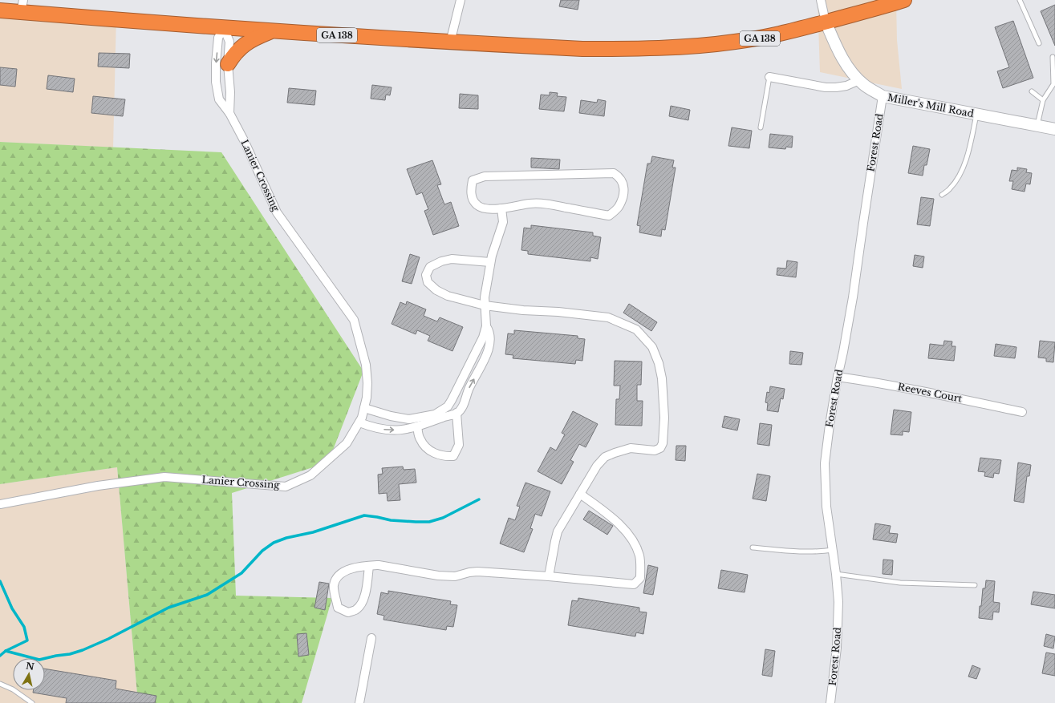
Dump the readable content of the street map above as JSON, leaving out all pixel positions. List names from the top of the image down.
{
  "streets": {
    "highway": ["GA 138"],
    "street": [
      "Miller's Mill Road",
      "Forest Road",
      "Lanier Crossing",
      "Reeves Court"
    ]
  },
  "crossings": [
    ["GA 138", "Miller's Mill Road"],
    ["GA 138", "Lanier Crossing"],
    ["Miller's Mill Road", "Forest Road"],
    ["Forest Road", "Reeves Court"]
  ],
  "north": "top"
}
